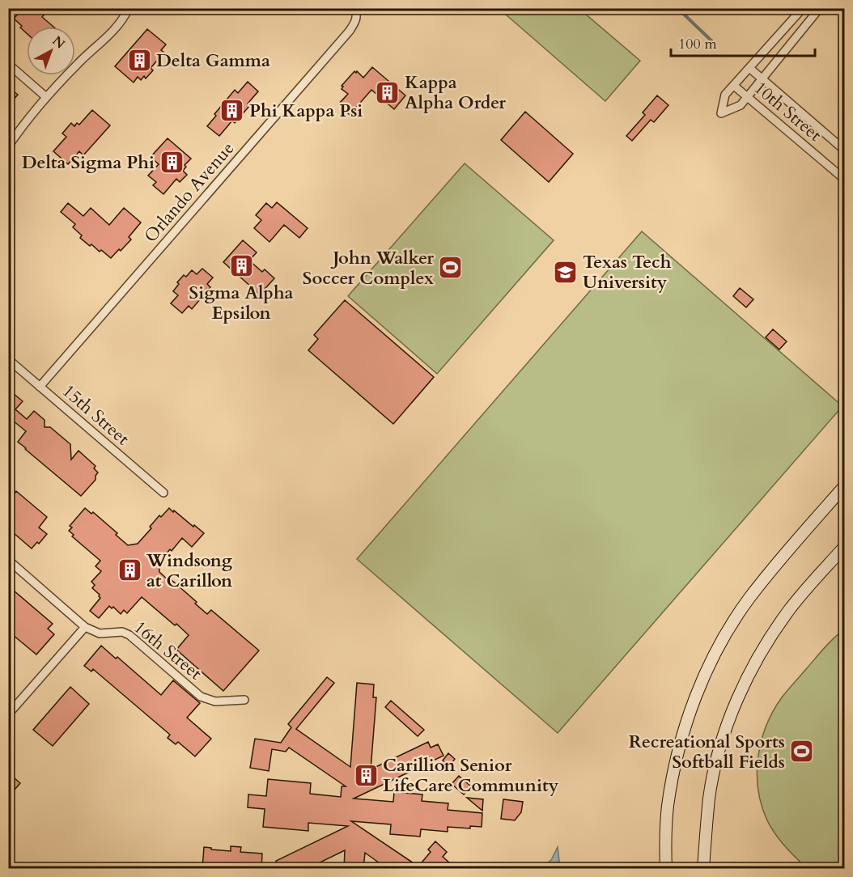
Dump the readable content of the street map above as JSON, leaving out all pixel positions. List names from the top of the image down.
{
  "streets": {
    "street": [
      "10th Street",
      "Orlando Avenue",
      "15th Street",
      "16th Street"
    ]
  },
  "crossings": [
    ["Orlando Avenue", "15th Street"]
  ],
  "places": {
    "building": [
      "Delta Gamma",
      "Kappa Alpha Order",
      "Phi Kappa Psi",
      "Delta Sigma Phi",
      "Sigma Alpha Epsilon",
      "Windsong at Carillon",
      "Carillion Senior LifeCare Community"
    ],
    "sports": ["John Walker Soccer Complex", "Recreational Sports Softball Fields"],
    "school or university": ["Texas Tech University"]
  },
  "scale_bar": "100 m",
  "north": "top right"
}
